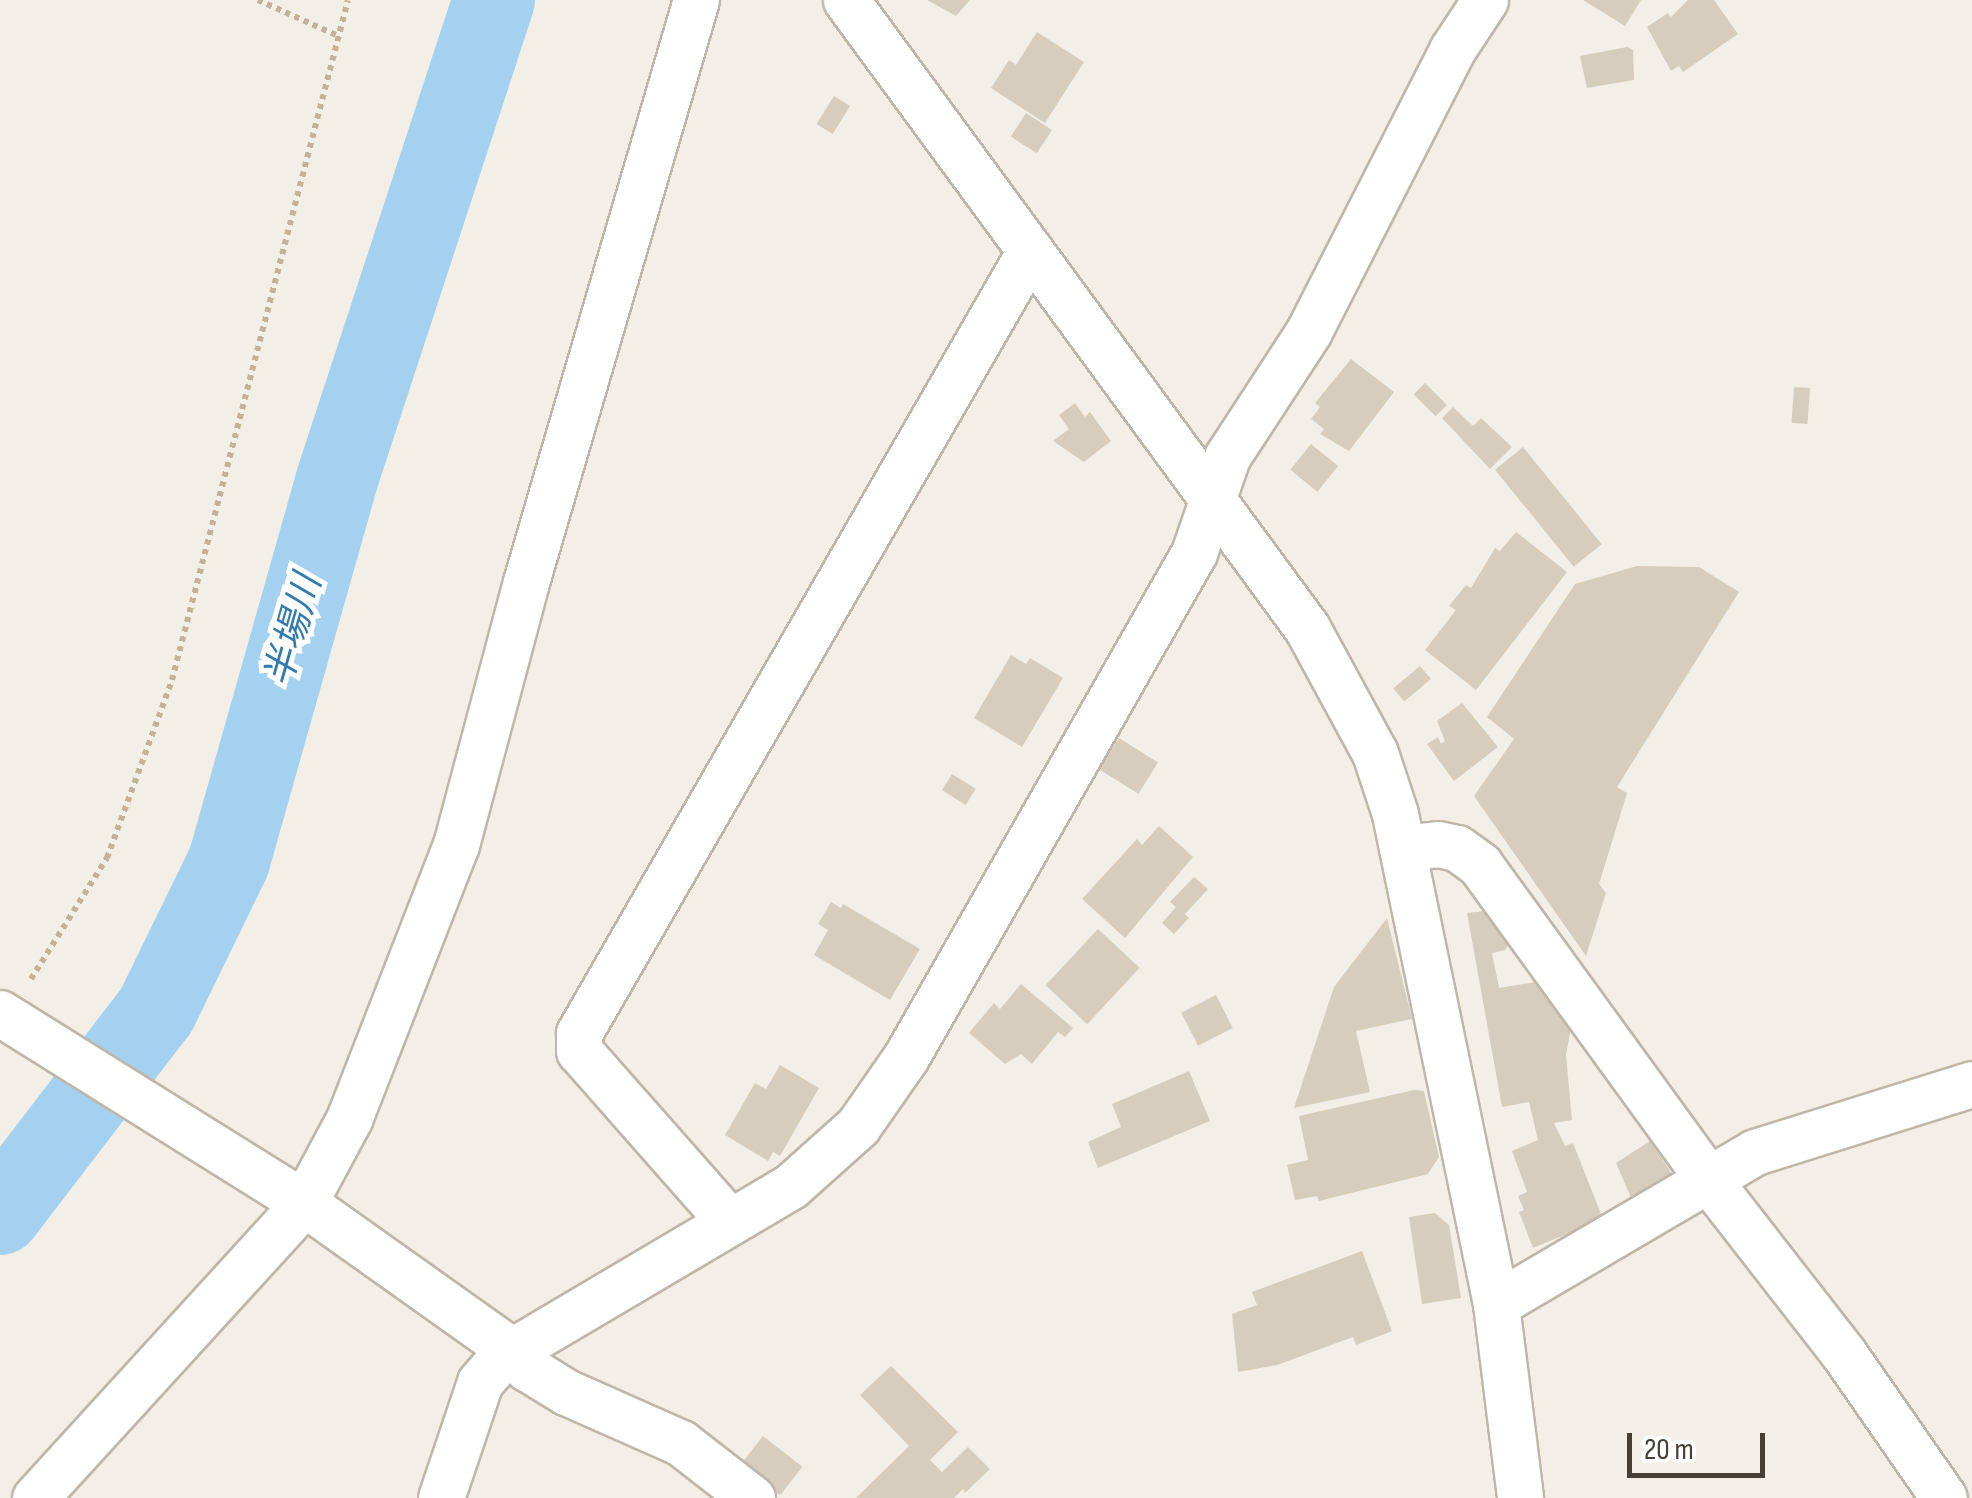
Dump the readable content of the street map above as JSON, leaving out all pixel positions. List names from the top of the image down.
{
  "water": ["半場川"],
  "scale_bar": "20 m"
}
